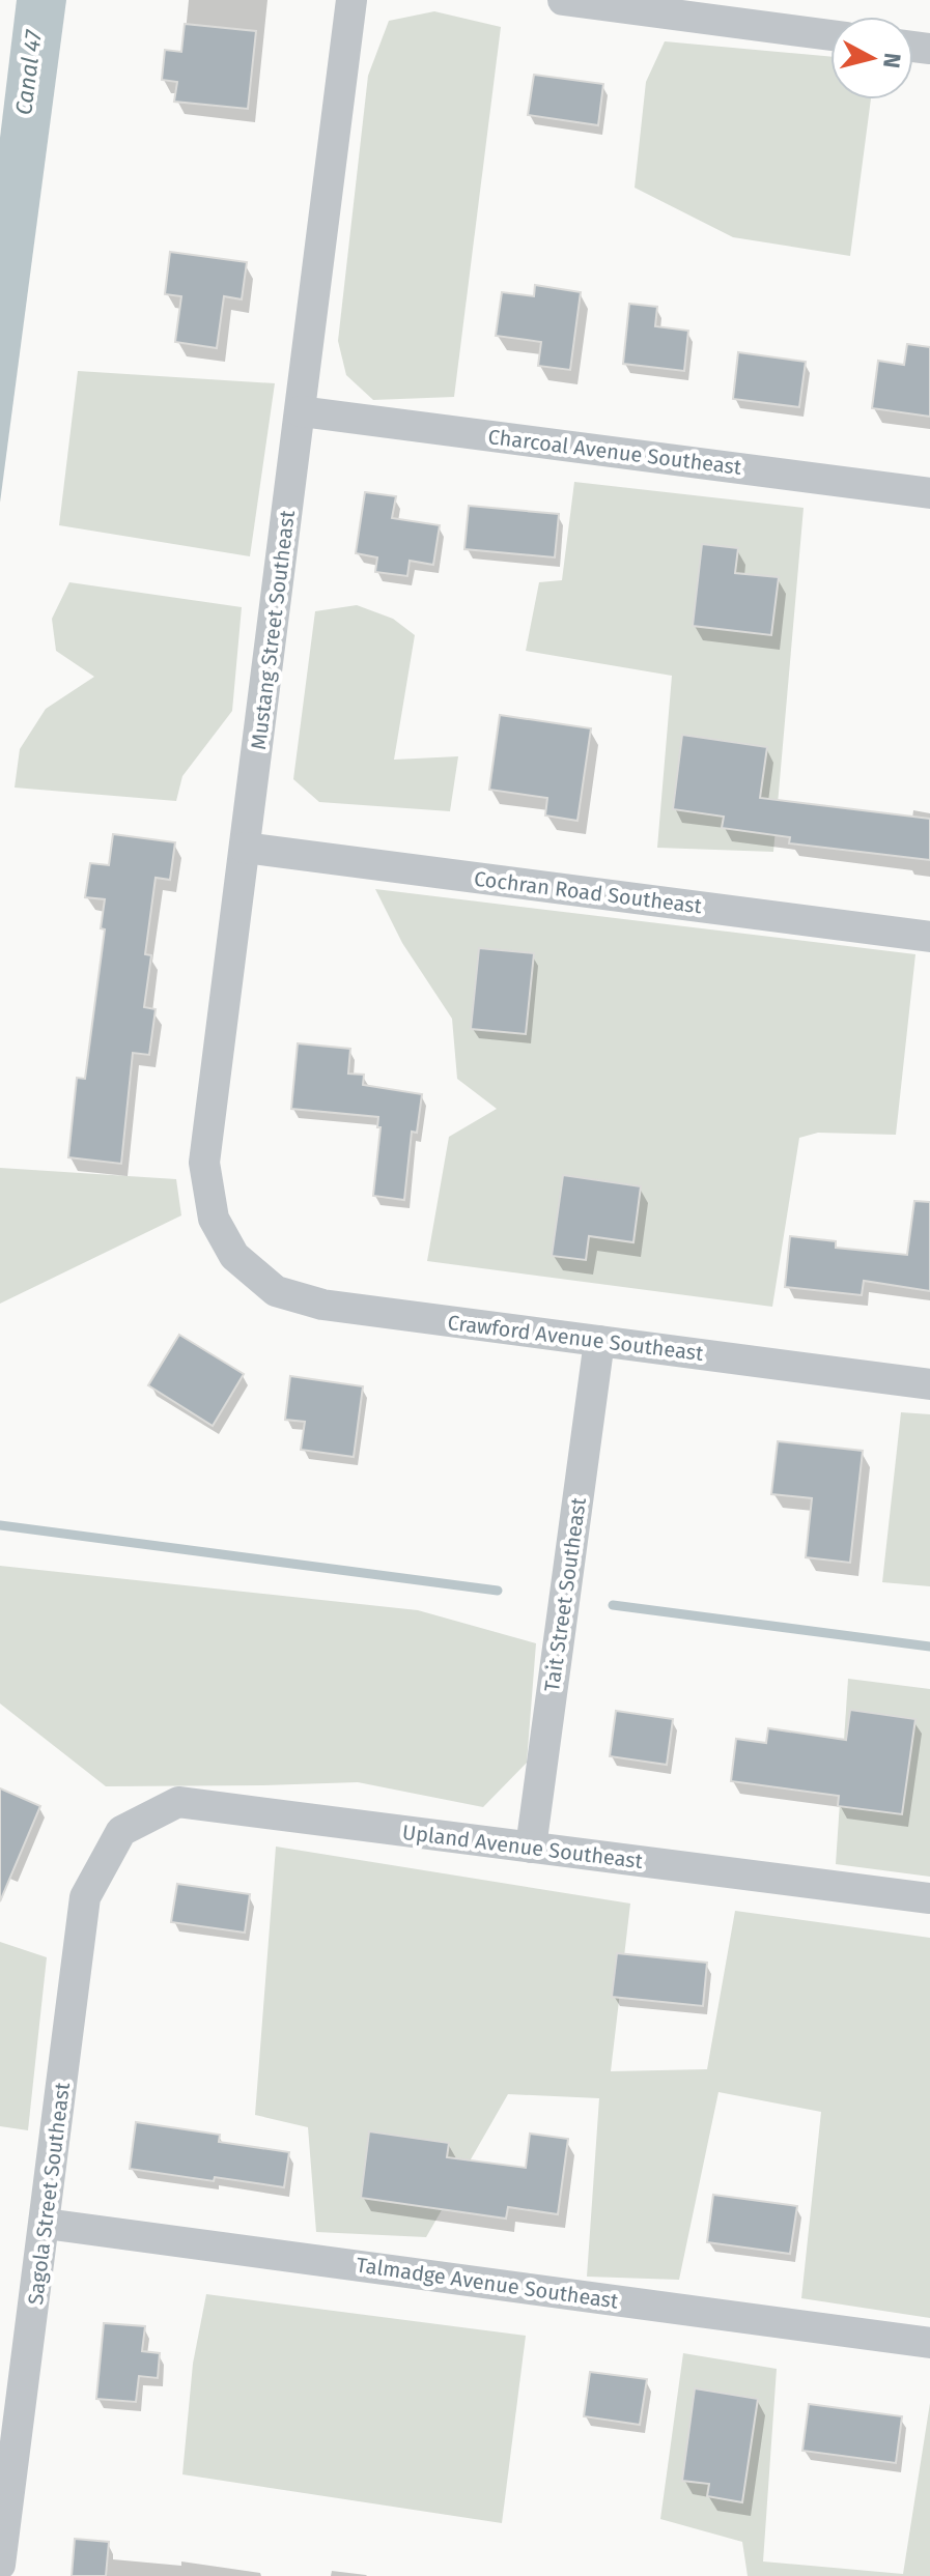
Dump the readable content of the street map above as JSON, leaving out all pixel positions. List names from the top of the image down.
{
  "streets": {
    "street": [
      "Charcoal Avenue Southeast",
      "Mustang Street Southeast",
      "Cochran Road Southeast",
      "Crawford Avenue Southeast",
      "Tait Street Southeast",
      "Upland Avenue Southeast",
      "Sagola Street Southeast",
      "Talmadge Avenue Southeast"
    ]
  },
  "crossings": [
    ["Charcoal Avenue Southeast", "Mustang Street Southeast"],
    ["Mustang Street Southeast", "Cochran Road Southeast"],
    ["Mustang Street Southeast", "Crawford Avenue Southeast"],
    ["Crawford Avenue Southeast", "Tait Street Southeast"],
    ["Tait Street Southeast", "Upland Avenue Southeast"],
    ["Upland Avenue Southeast", "Sagola Street Southeast"],
    ["Sagola Street Southeast", "Talmadge Avenue Southeast"]
  ],
  "water": ["Canal 47"],
  "north": "right"
}
